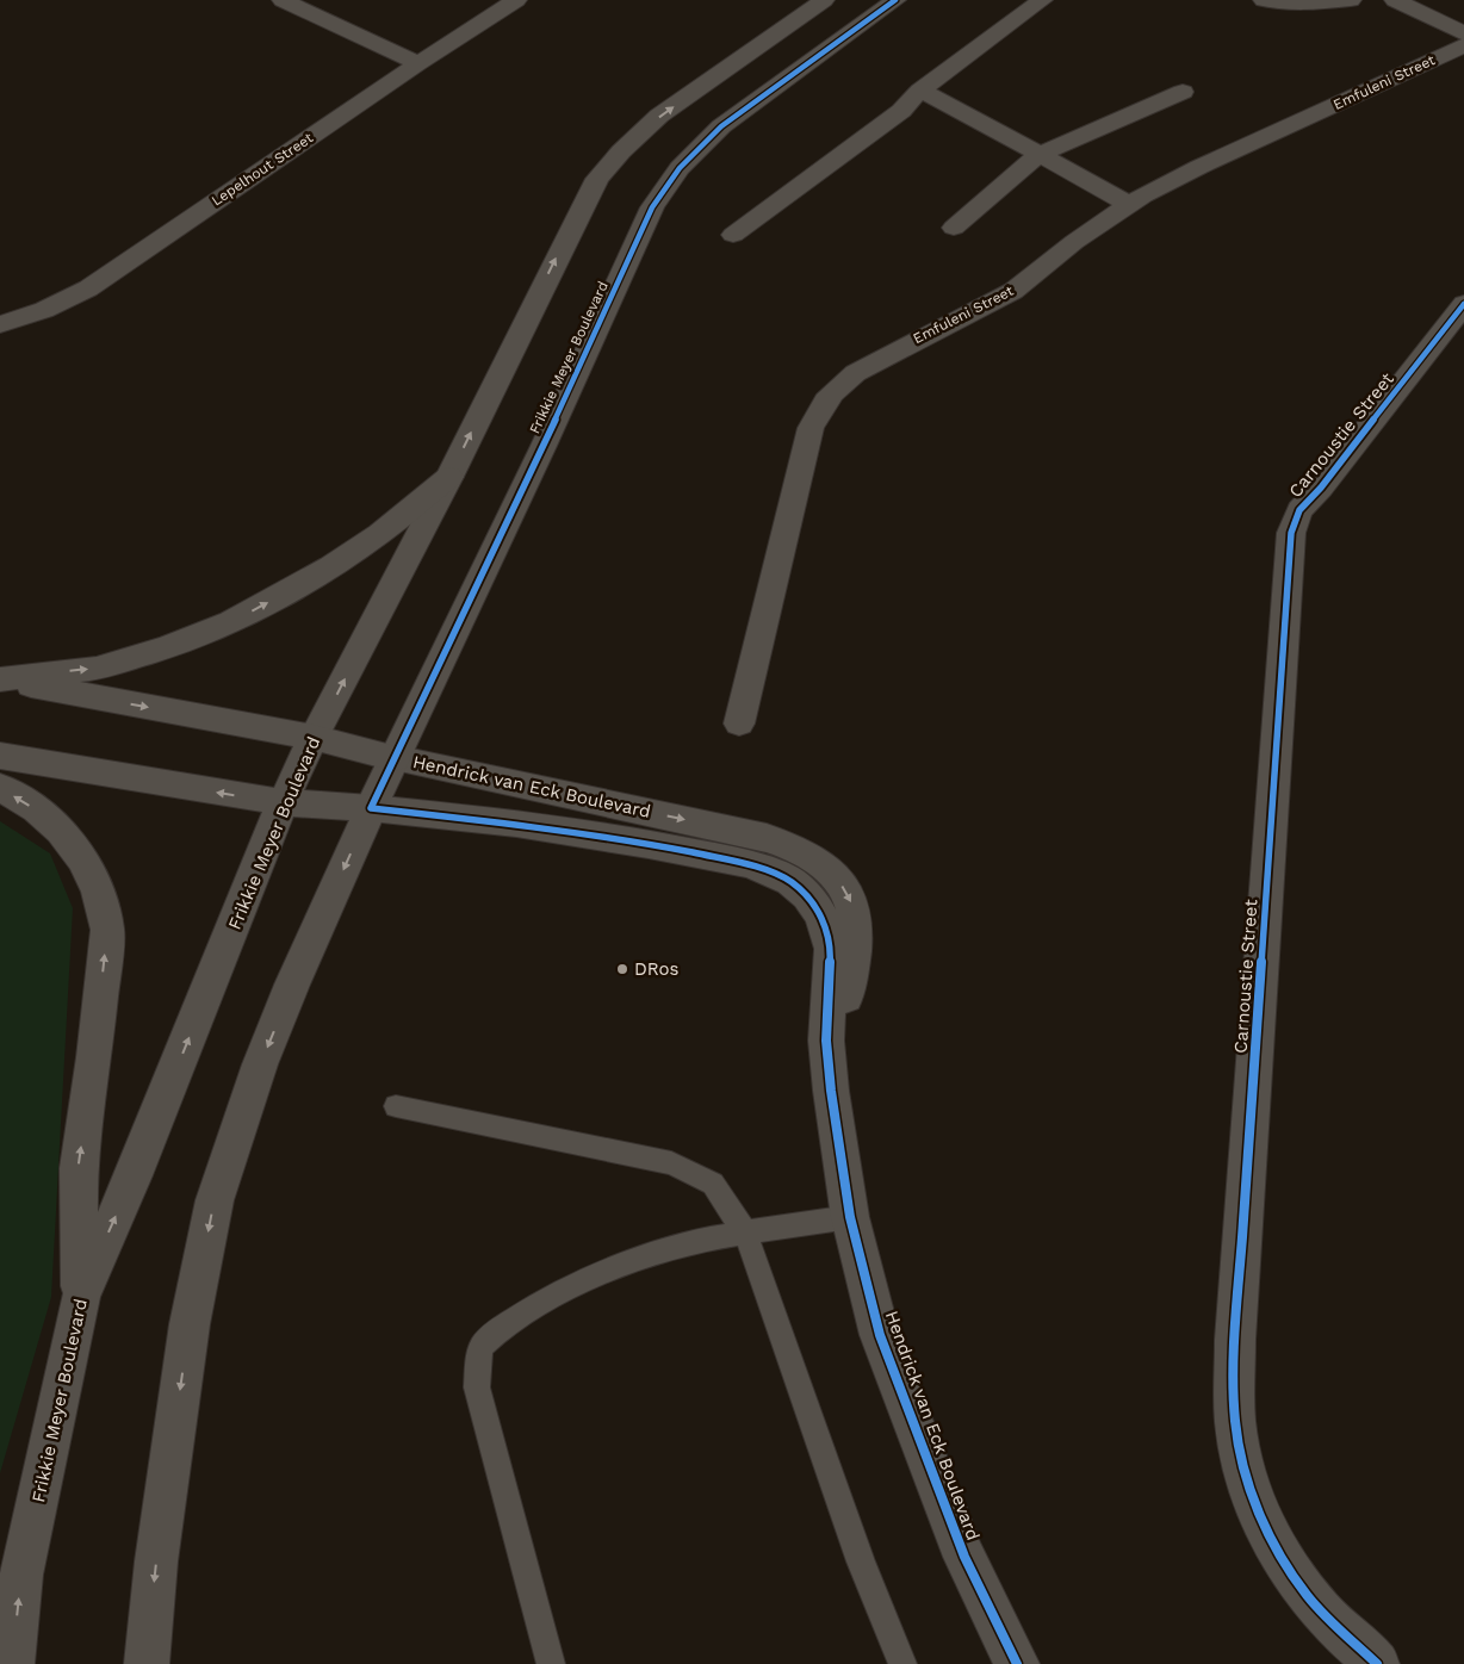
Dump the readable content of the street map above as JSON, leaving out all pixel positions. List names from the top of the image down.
{
  "streets": {
    "street": [
      "Emfuleni Street",
      "Lepelhout Street",
      "Frikkie Meyer Boulevard",
      "Carnoustie Street",
      "Hendrick van Eck Boulevard"
    ]
  },
  "crossings": [
    ["Frikkie Meyer Boulevard", "Hendrick van Eck Boulevard"]
  ],
  "places": ["DRos"]
}
